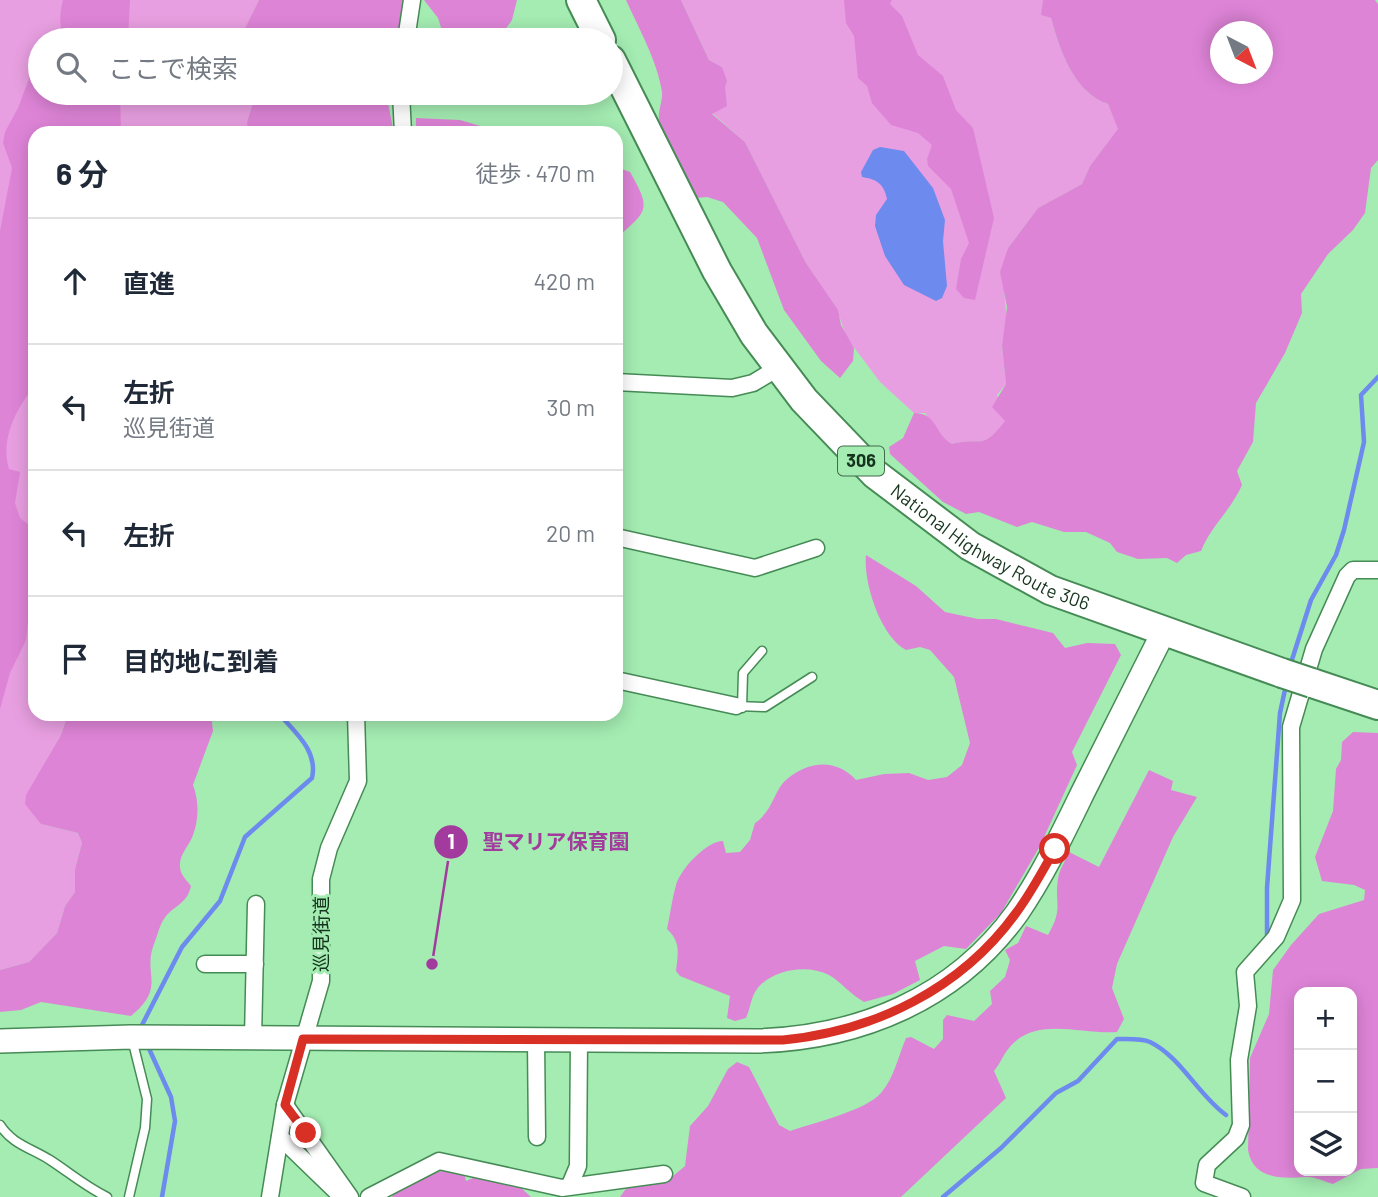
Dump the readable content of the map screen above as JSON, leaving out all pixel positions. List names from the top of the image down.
{
  "streets": {
    "highway": ["306", "National Highway Route 306"],
    "street": ["巡見街道"]
  },
  "places": ["聖マリア保育園"],
  "north": "bottom right",
  "page": {
    "search": "ここで検索",
    "heading": ["6 分", "徒歩 · 470 m"],
    "list": [
      ["直進", "420 m"],
      ["左折", "巡見街道", "30 m"],
      ["左折", "20 m"],
      "目的地に到着"
    ],
    "map_buttons": ["+", "−"]
  }
}
